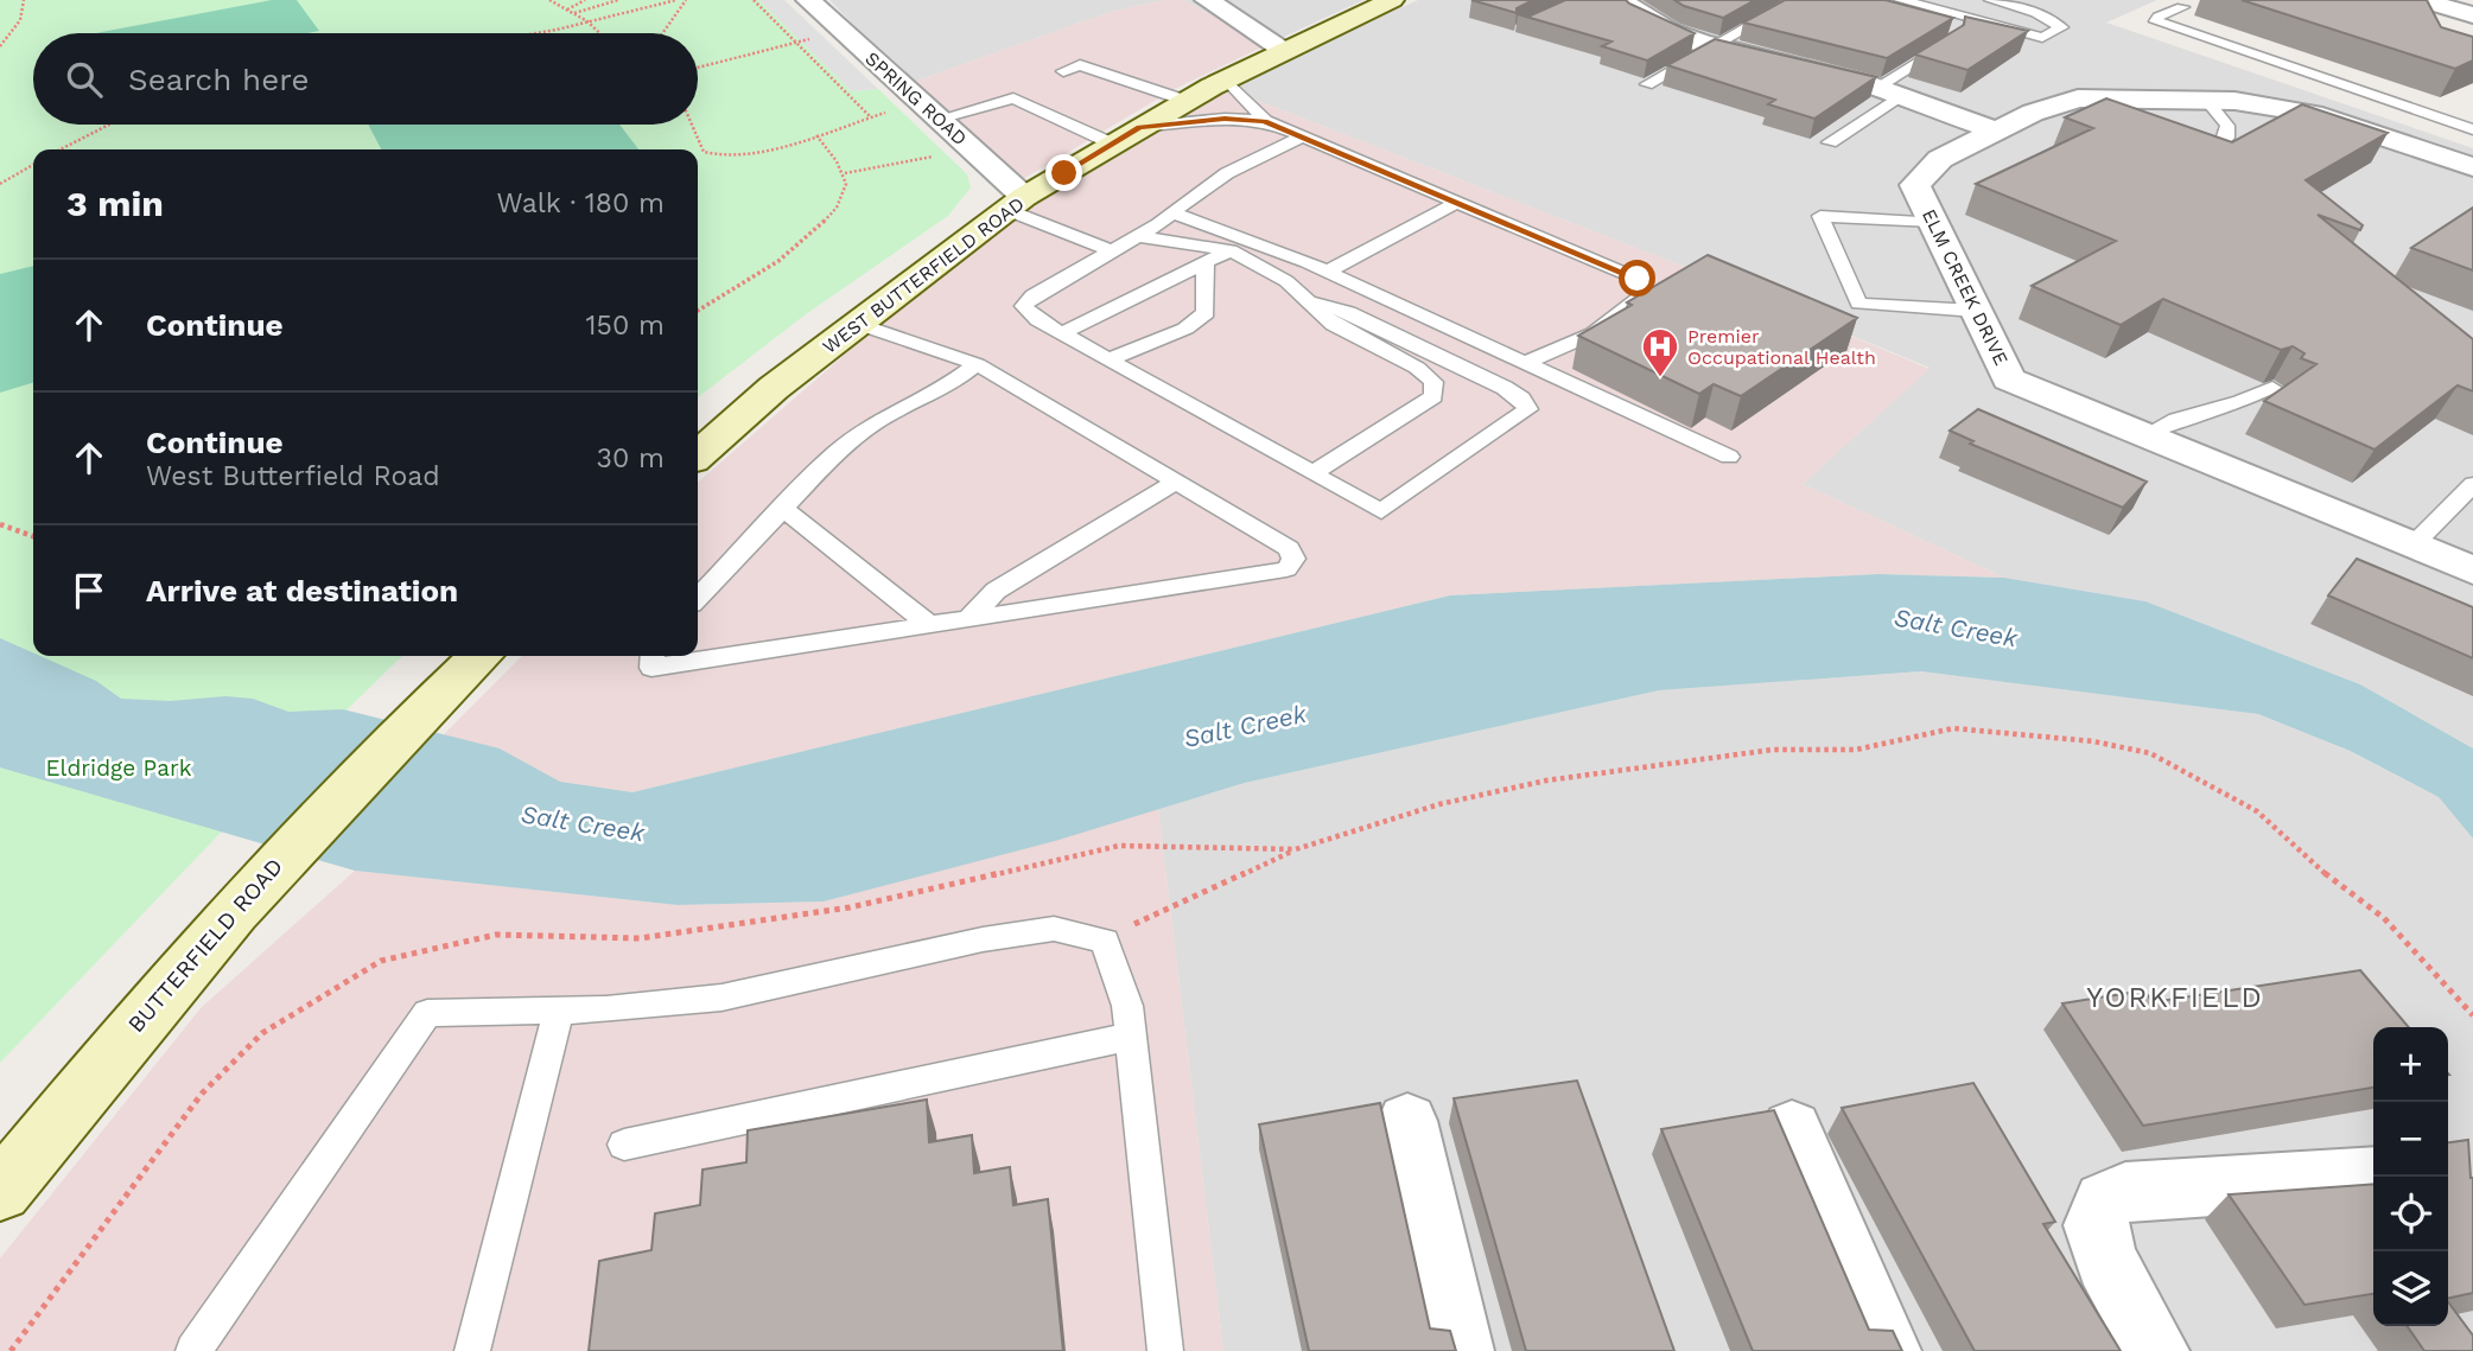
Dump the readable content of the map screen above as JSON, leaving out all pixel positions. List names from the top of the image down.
{
  "streets": {
    "main road": ["WEST BUTTERFIELD ROAD", "BUTTERFIELD ROAD"],
    "street": ["SPRING ROAD", "ELM CREEK DRIVE"]
  },
  "crossings": [
    ["SPRING ROAD", "WEST BUTTERFIELD ROAD"]
  ],
  "districts": ["YORKFIELD"],
  "water": ["Salt Creek"],
  "parks": ["Eldridge Park"],
  "places": {
    "hospital": ["Premier Occupational Health"]
  },
  "page": {
    "search": "Search here",
    "heading": ["3 min", "Walk · 180 m"],
    "list": [
      ["Continue", "150 m"],
      ["Continue", "West Butterfield Road", "30 m"],
      "Arrive at destination"
    ],
    "map_buttons": ["+", "−"]
  }
}
